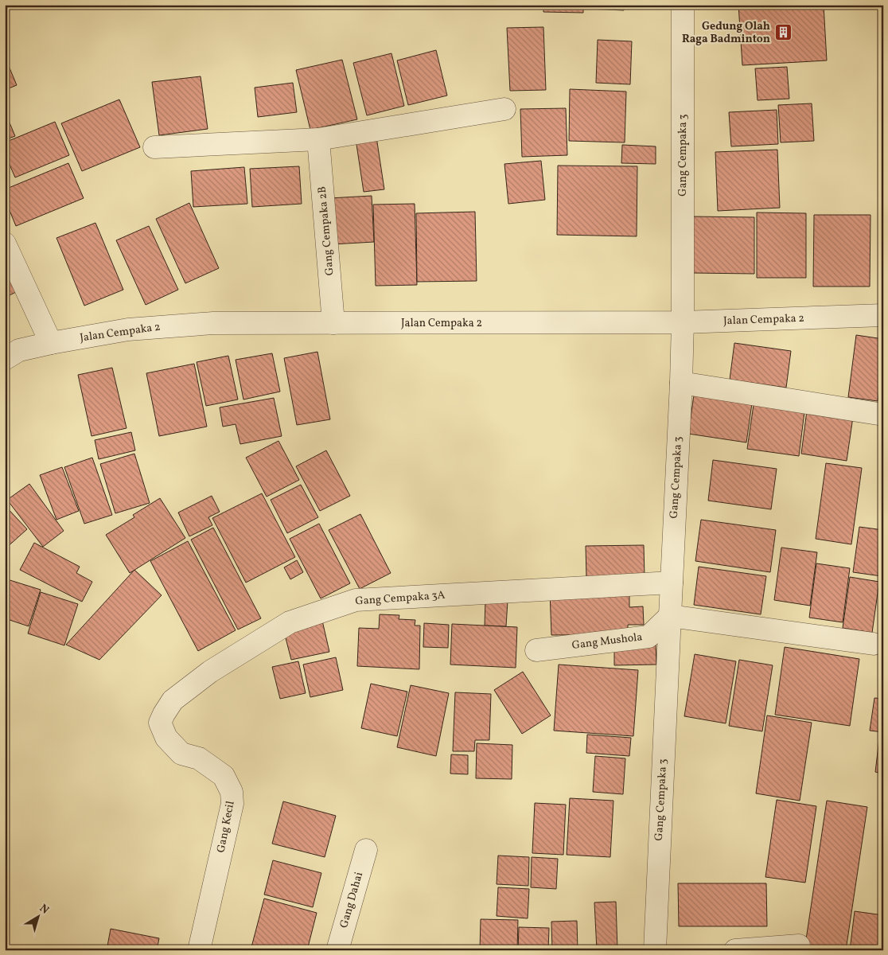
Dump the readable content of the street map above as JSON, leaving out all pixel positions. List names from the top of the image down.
{
  "streets": {
    "street": [
      "Gang Cempaka 3",
      "Gang Cempaka 2B",
      "Jalan Cempaka 2",
      "Gang Cempaka 3A",
      "Gang Mushola",
      "Gang Kecil",
      "Gang Dahai"
    ]
  },
  "crossings": [
    ["Gang Cempaka 3", "Jalan Cempaka 2"],
    ["Gang Cempaka 3", "Gang Cempaka 3A"],
    ["Gang Cempaka 3", "Gang Mushola"],
    ["Gang Cempaka 2B", "Jalan Cempaka 2"],
    ["Gang Cempaka 3A", "Gang Kecil"]
  ],
  "places": {
    "building": ["Gedung Olah Raga Badminton"]
  },
  "north": "top right"
}
